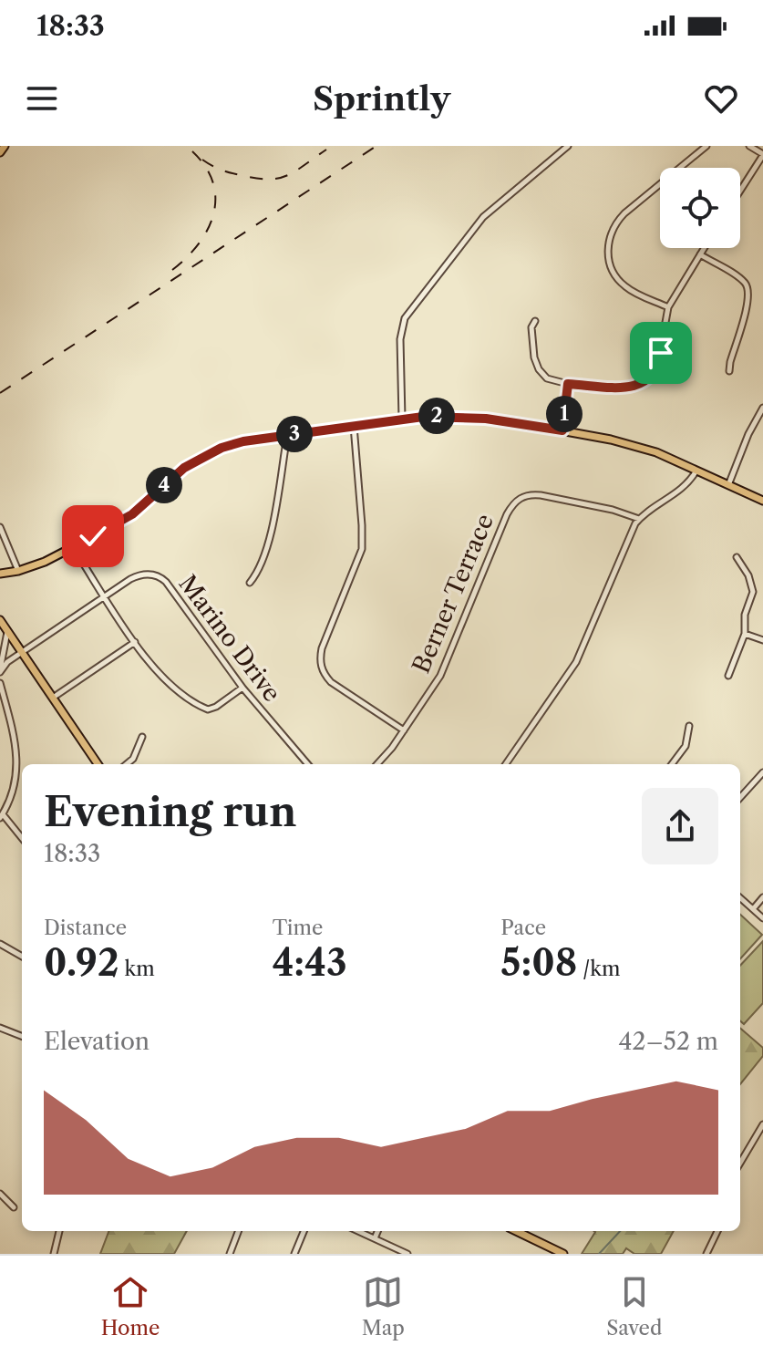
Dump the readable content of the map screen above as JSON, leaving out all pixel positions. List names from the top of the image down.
{
  "streets": {
    "street": ["Berner Terrace", "Marino Drive"]
  },
  "page": {
    "status": "18:33",
    "header": "Sprintly",
    "pins": [
      "1",
      "2",
      "3",
      "4"
    ],
    "heading": ["Evening run", "18:33"],
    "stats": [
      ["Distance", "0.92 km"],
      ["Time", "4:43"],
      ["Pace", "5:08 /km"]
    ],
    "chart": ["Elevation", "42–52 m"],
    "tabs": ["Home", "Map", "Saved"]
  }
}
